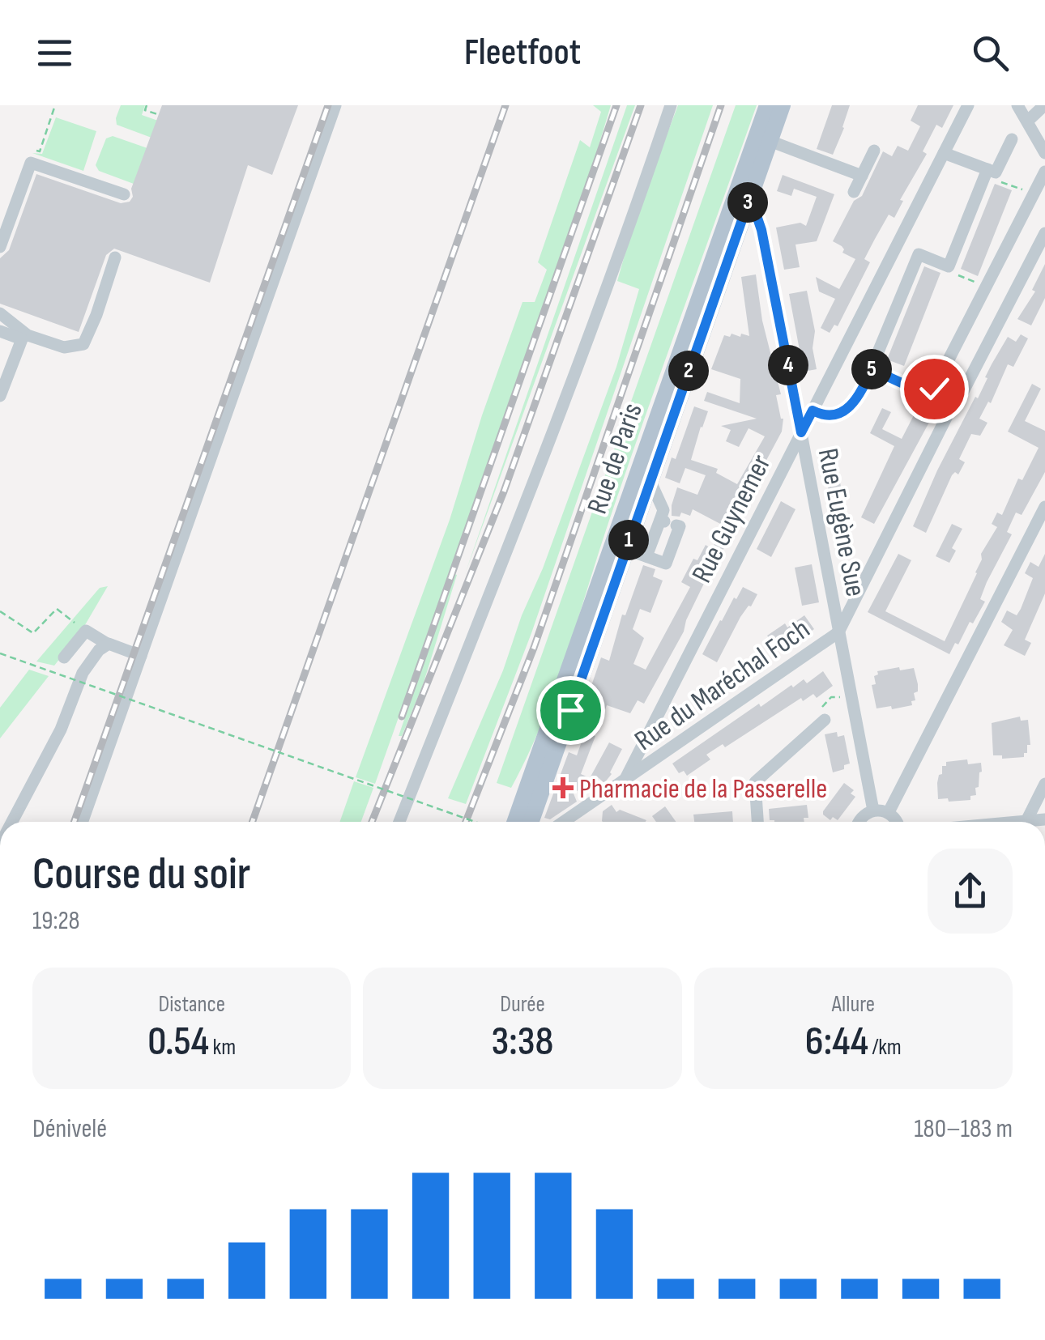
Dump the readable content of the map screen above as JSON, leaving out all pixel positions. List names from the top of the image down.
{
  "streets": {
    "main road": ["Rue de Paris"],
    "street": ["Rue Guynemer", "Rue Eugène Sue", "Rue du Maréchal Foch"]
  },
  "crossings": [
    ["Rue de Paris", "Rue Eugène Sue"],
    ["Rue Guynemer", "Rue Eugène Sue"],
    ["Rue Guynemer", "Rue du Maréchal Foch"],
    ["Rue Eugène Sue", "Rue du Maréchal Foch"]
  ],
  "places": {
    "health": ["Pharmacie de la Passerelle"]
  },
  "page": {
    "header": "Fleetfoot",
    "pins": [
      "3",
      "4",
      "5",
      "2",
      "1"
    ],
    "heading": ["Course du soir", "19:28"],
    "stats": [
      ["Distance", "0.54 km"],
      ["Durée", "3:38"],
      ["Allure", "6:44 /km"]
    ],
    "chart": ["Dénivelé", "180–183 m"]
  }
}
